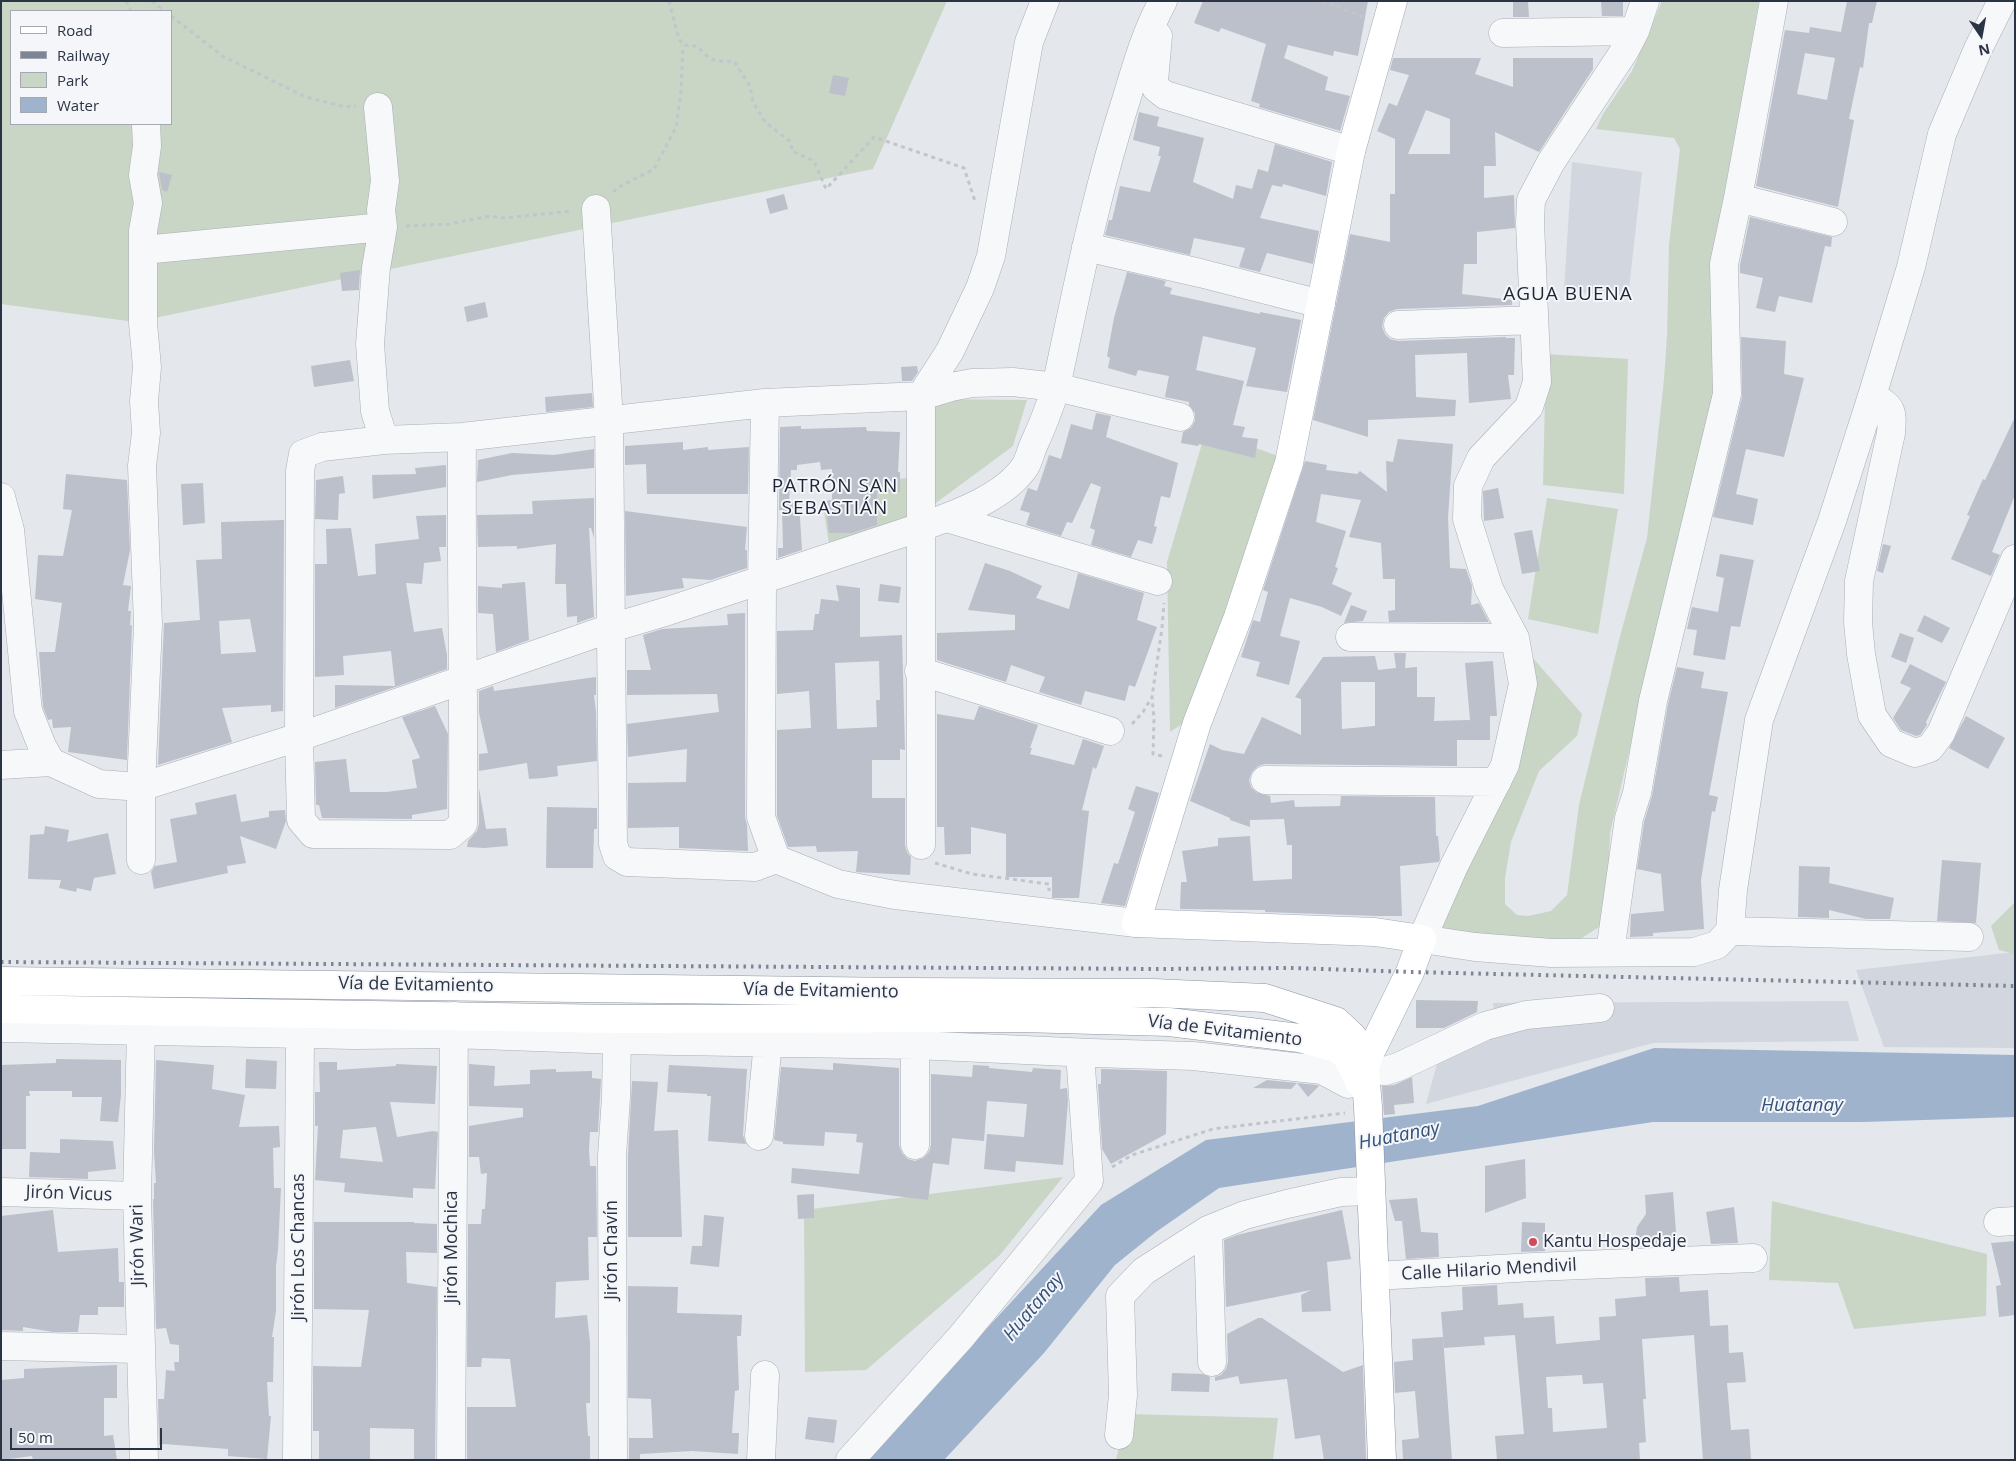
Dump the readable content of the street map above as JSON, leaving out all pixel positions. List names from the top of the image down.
{
  "streets": {
    "main road": ["Vía de Evitamiento"],
    "street": [
      "Jirón Vicus",
      "Jirón Wari",
      "Jirón Los Chancas",
      "Jirón Mochica",
      "Jirón Chavín",
      "Calle Hilario Mendivil"
    ]
  },
  "crossings": [
    ["Vía de Evitamiento", "Jirón Mochica"],
    ["Jirón Vicus", "Jirón Wari"]
  ],
  "districts": ["AGUA BUENA", "PATRÓN SAN SEBASTIÁN"],
  "water": ["Huatanay"],
  "places": ["Kantu Hospedaje"],
  "legend": [
    "Road",
    "Railway",
    "Park",
    "Water"
  ],
  "scale_bar": "50 m",
  "north": "bottom"
}
